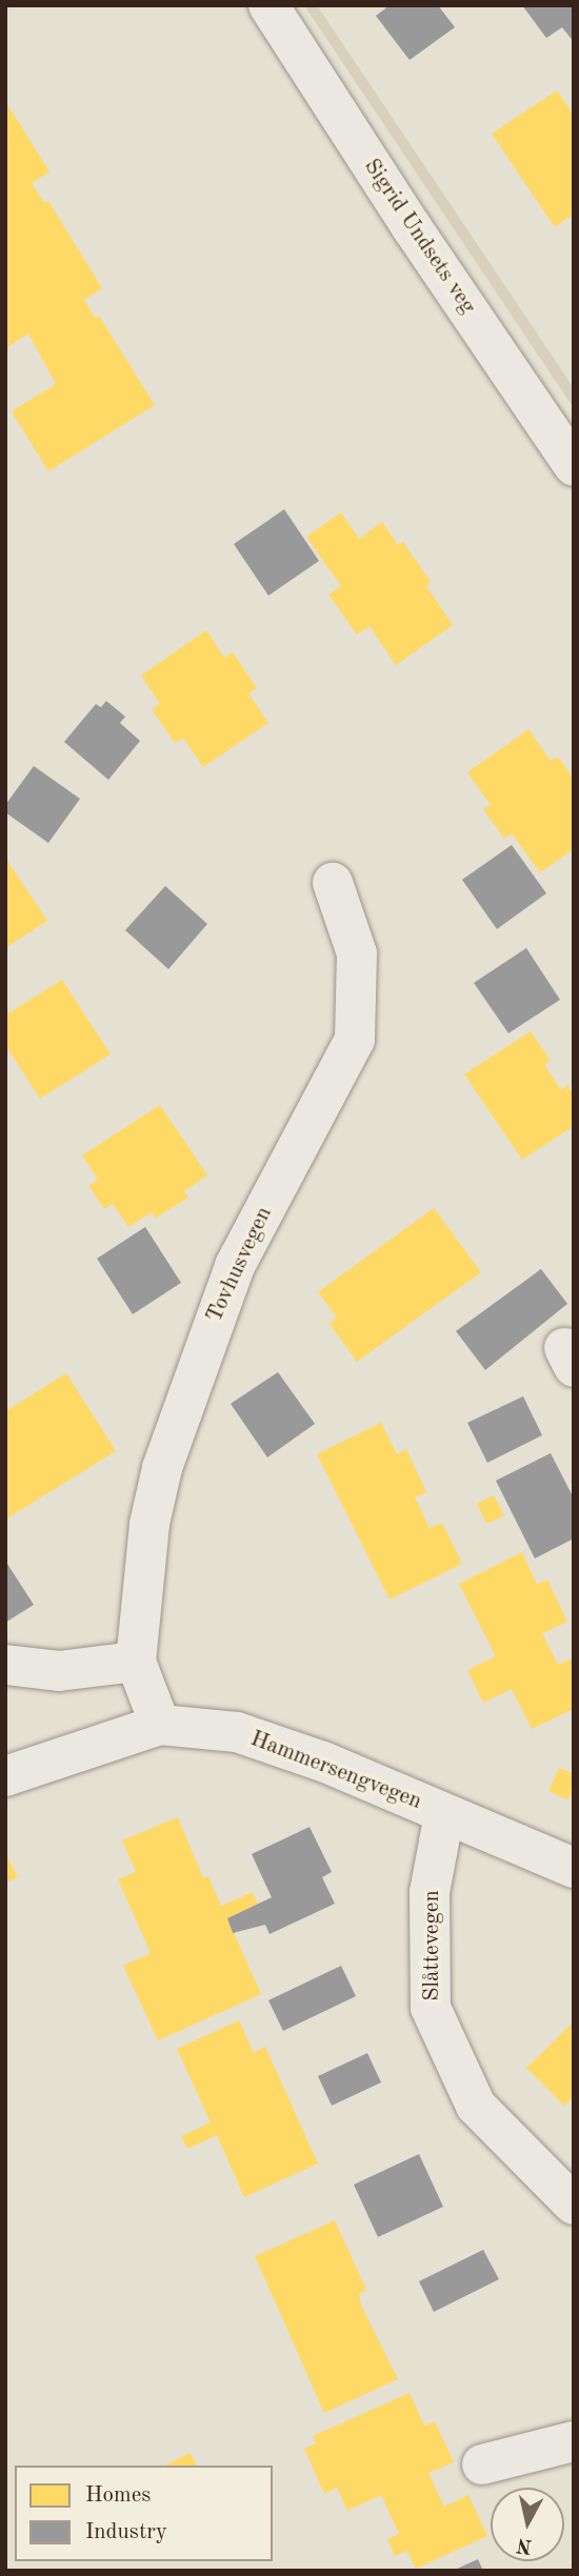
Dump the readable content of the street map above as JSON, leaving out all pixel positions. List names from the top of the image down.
{
  "streets": {
    "street": [
      "Sigrid Undsets veg",
      "Tovhusvegen",
      "Hammersengvegen",
      "Slåttevegen"
    ]
  },
  "crossings": [
    ["Tovhusvegen", "Hammersengvegen"],
    ["Hammersengvegen", "Slåttevegen"]
  ],
  "legend": ["Homes", "Industry"],
  "north": "bottom"
}
